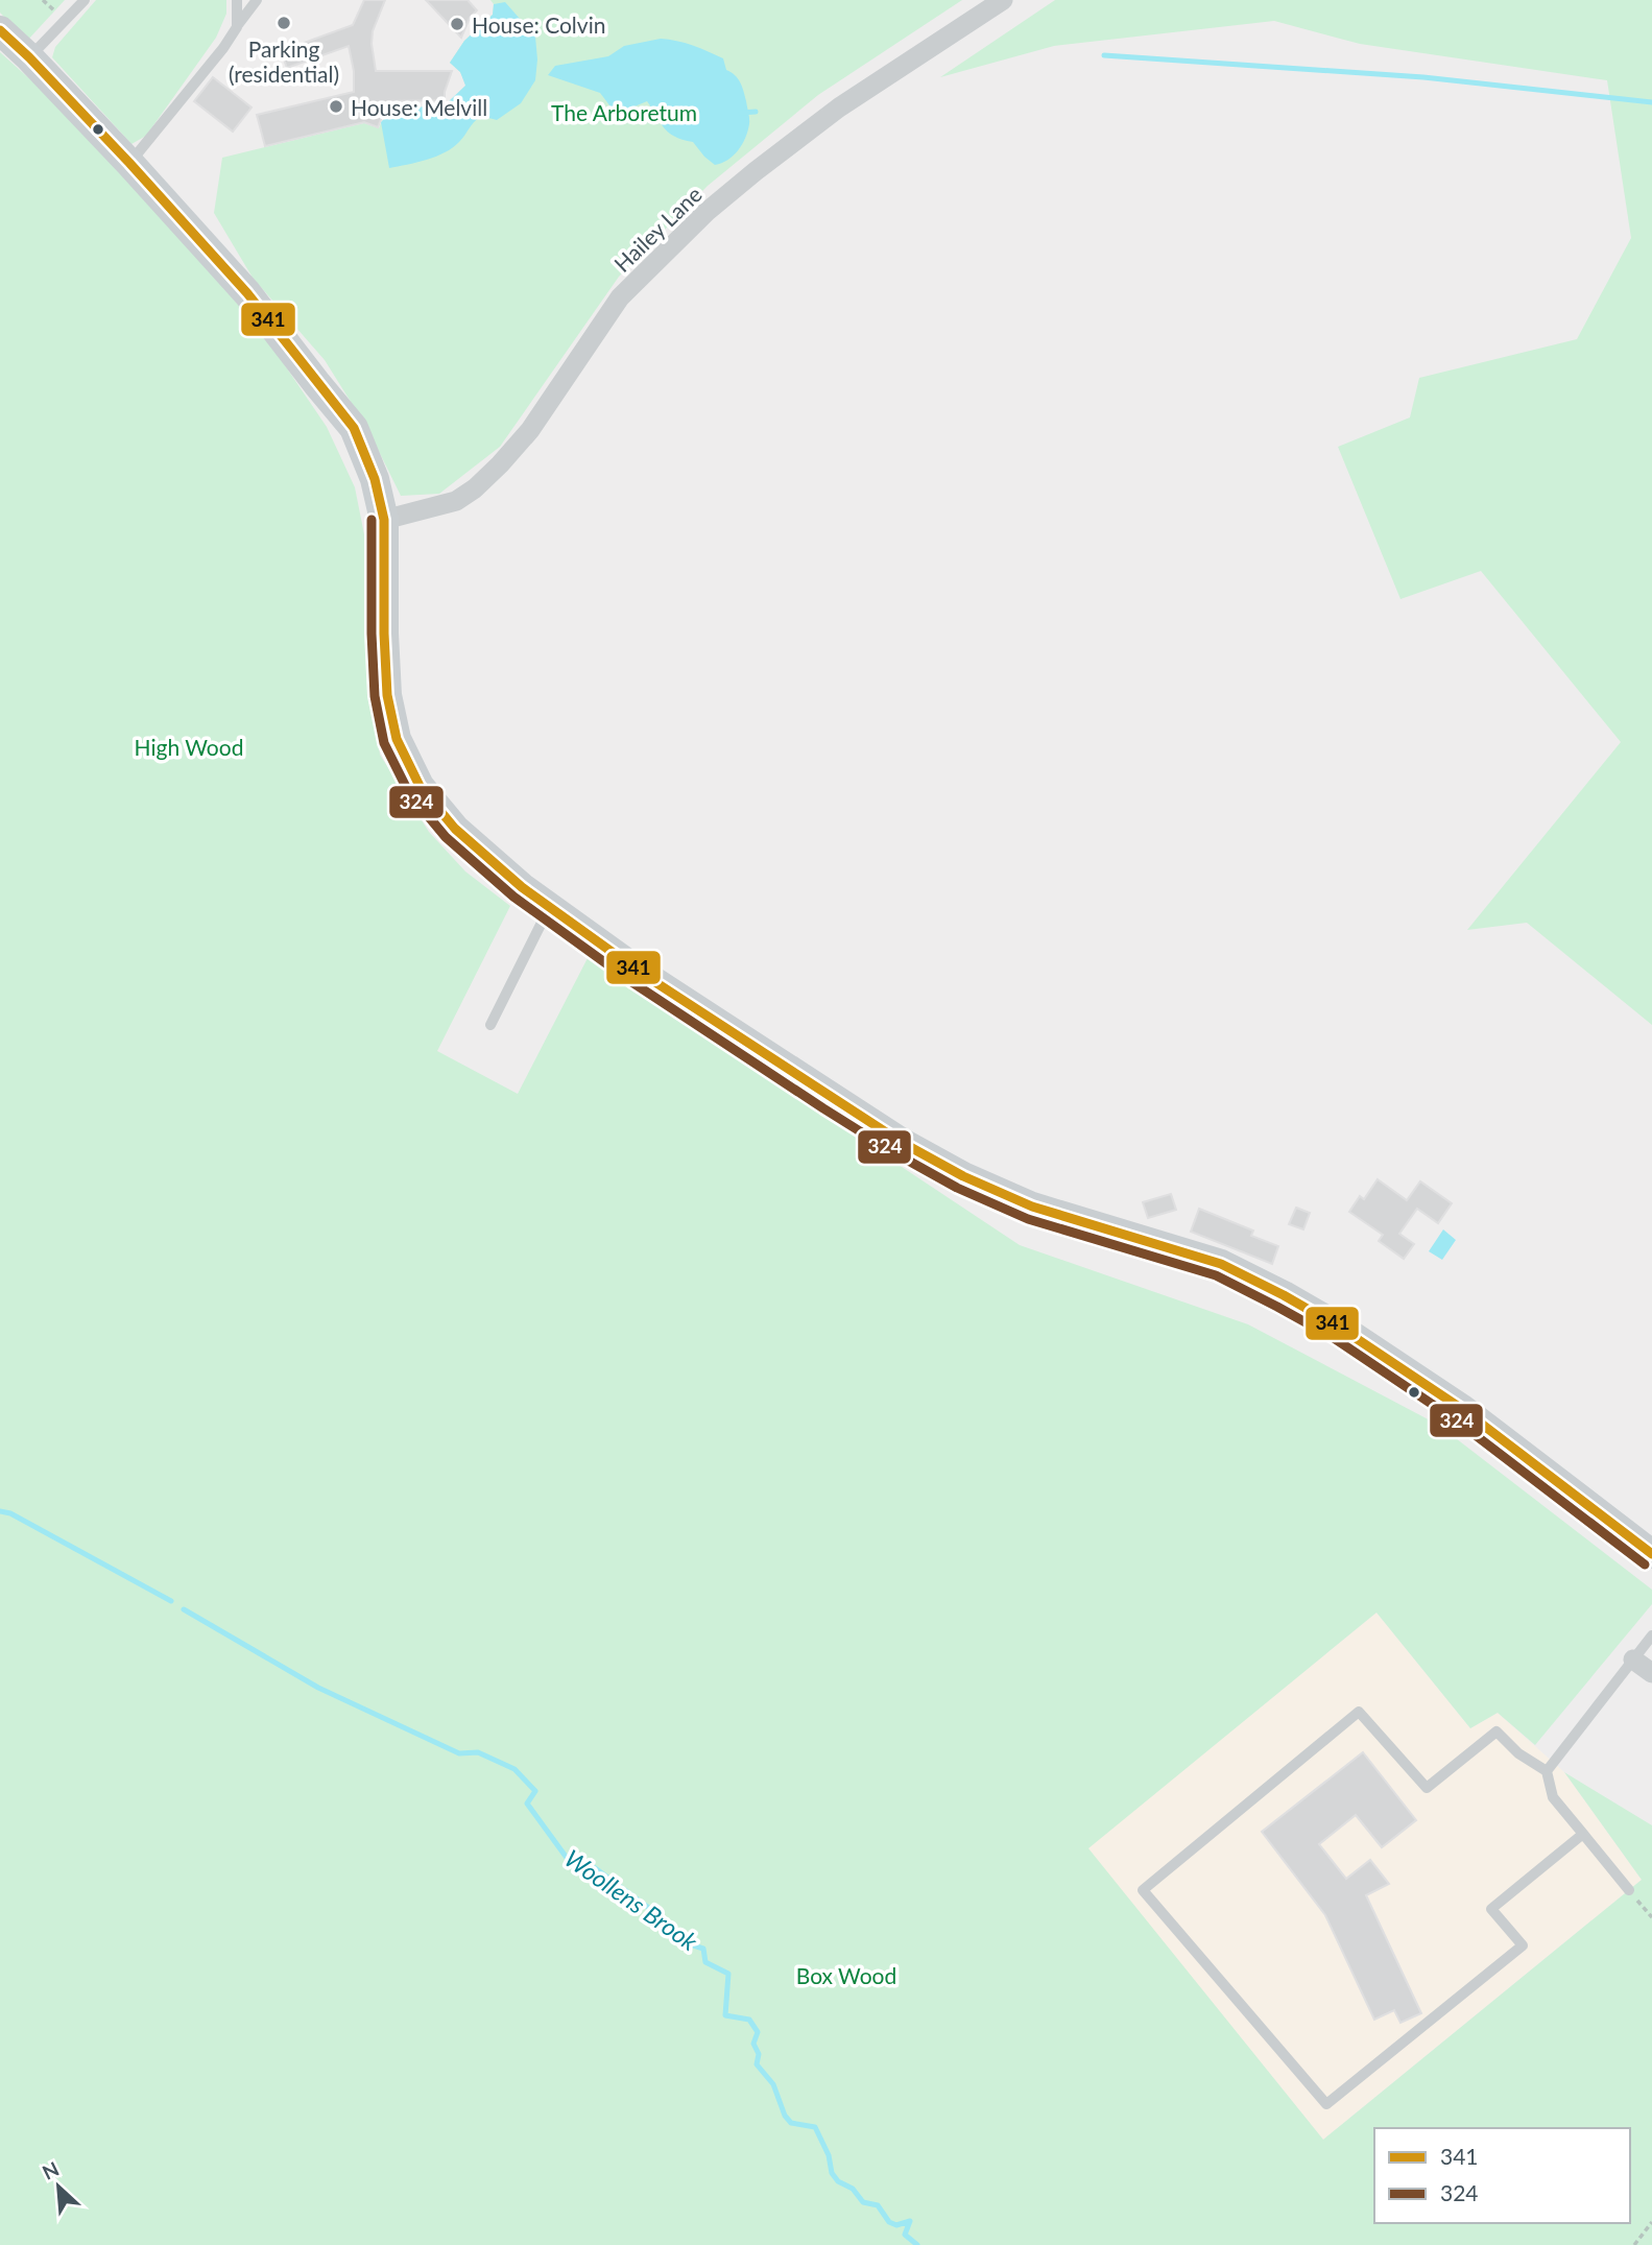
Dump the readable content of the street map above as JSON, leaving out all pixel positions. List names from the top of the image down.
{
  "streets": {
    "street": ["Hailey Lane"]
  },
  "water": ["Woollens Brook"],
  "parks": ["The Arboretum", "High Wood", "Box Wood"],
  "places": ["Parking (residential)", "House: Colvin", "House: Melvill"],
  "lines": ["transit line 341", "transit line 324"],
  "legend": ["341", "324"],
  "north": "top left"
}
